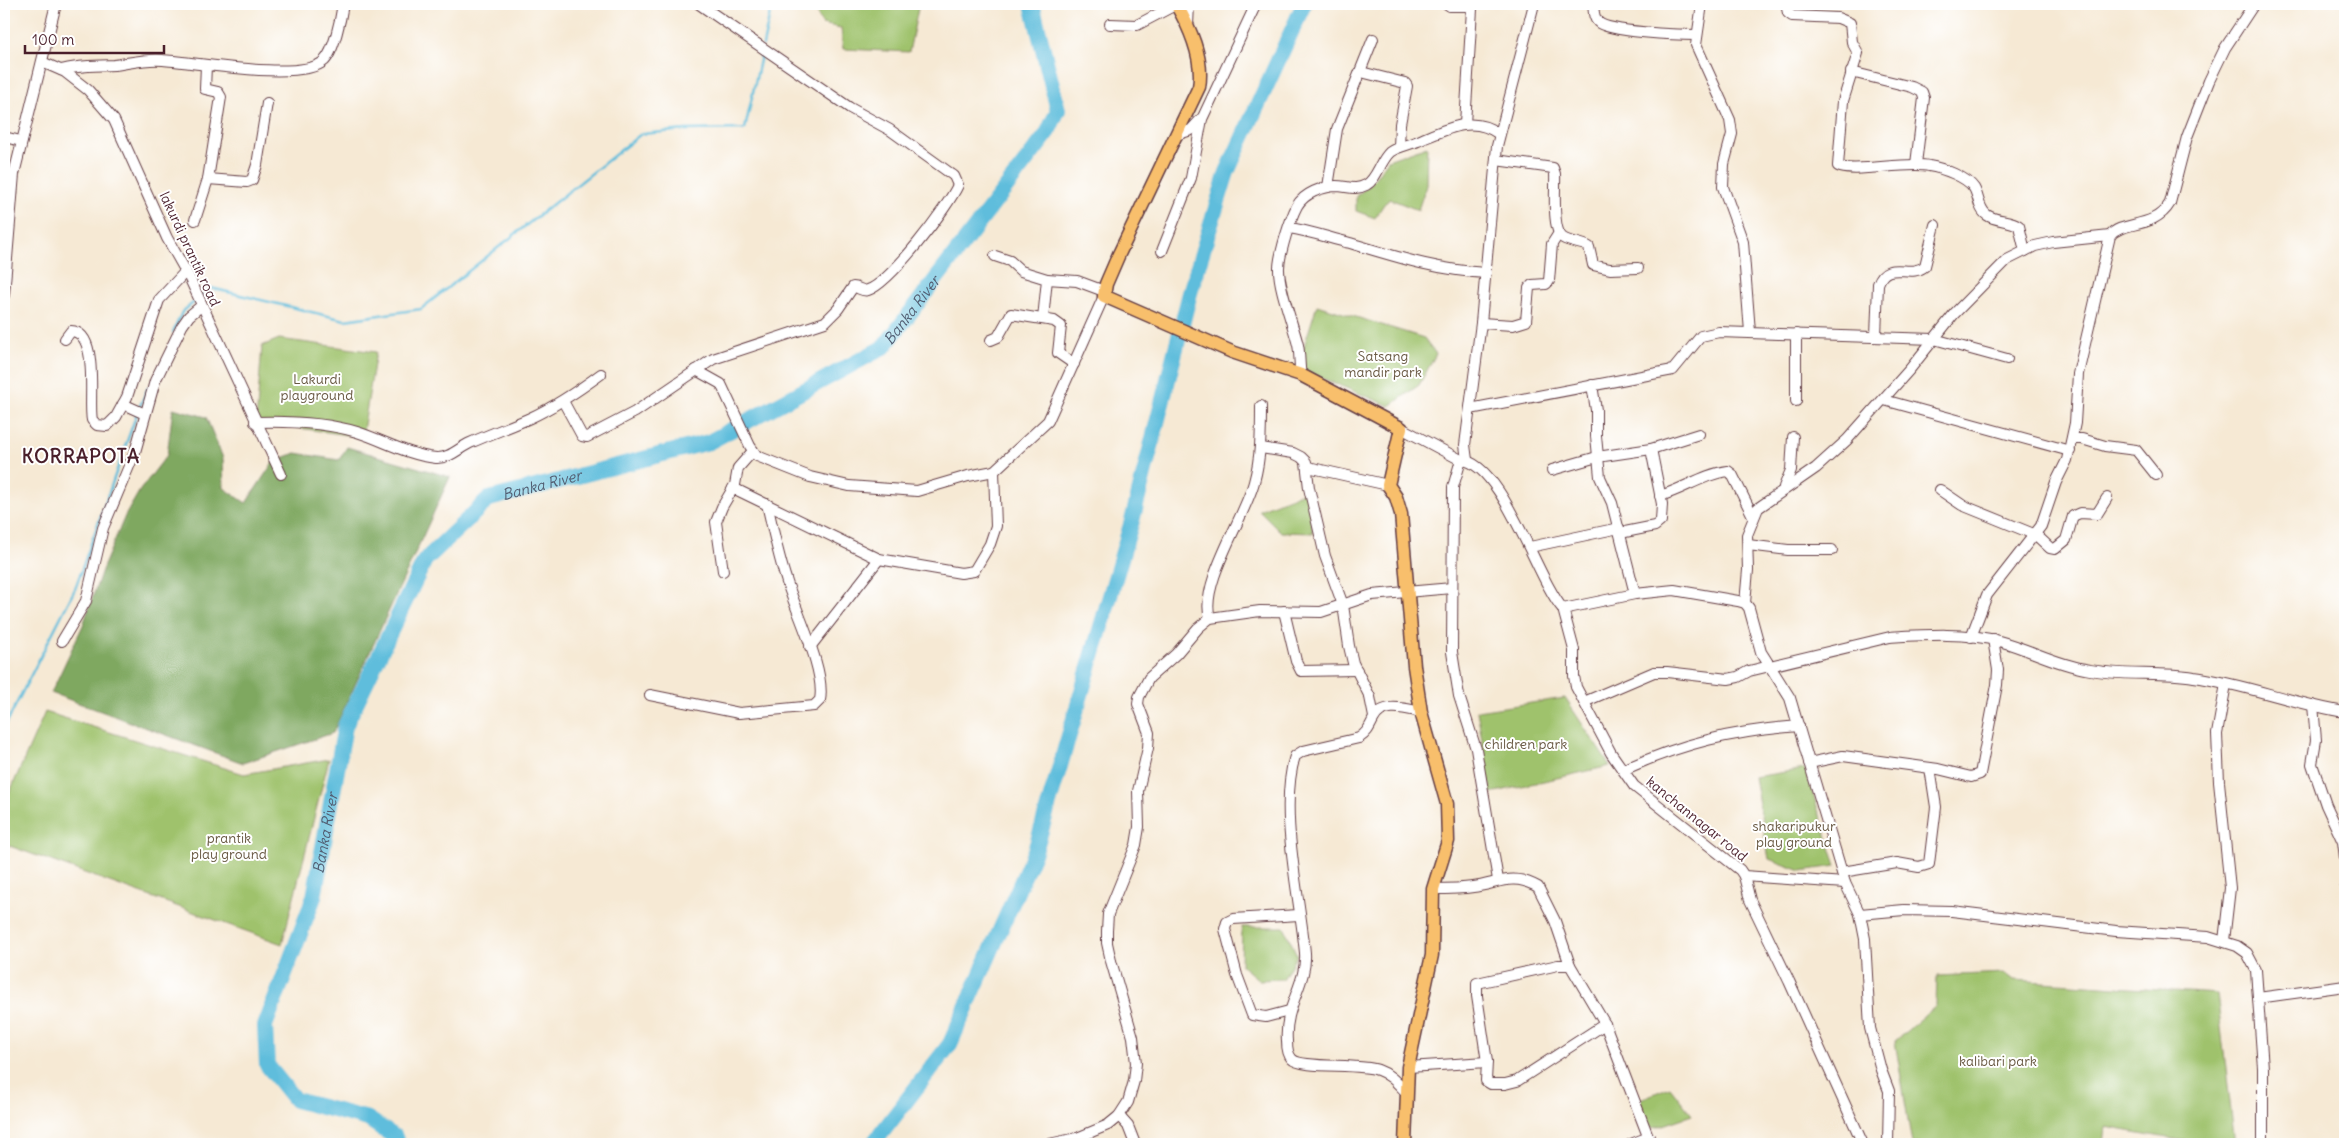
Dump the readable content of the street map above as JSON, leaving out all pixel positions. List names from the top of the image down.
{
  "streets": {
    "street": ["lakurdi prantik road", "kanchannagar road"]
  },
  "districts": ["KORRAPOTA"],
  "water": ["Banka River"],
  "parks": [
    "Satsang mandir park",
    "Lakurdi playground",
    "children park",
    "shakaripukur play ground",
    "prantik play ground",
    "kalibari park"
  ],
  "scale_bar": "100 m"
}
